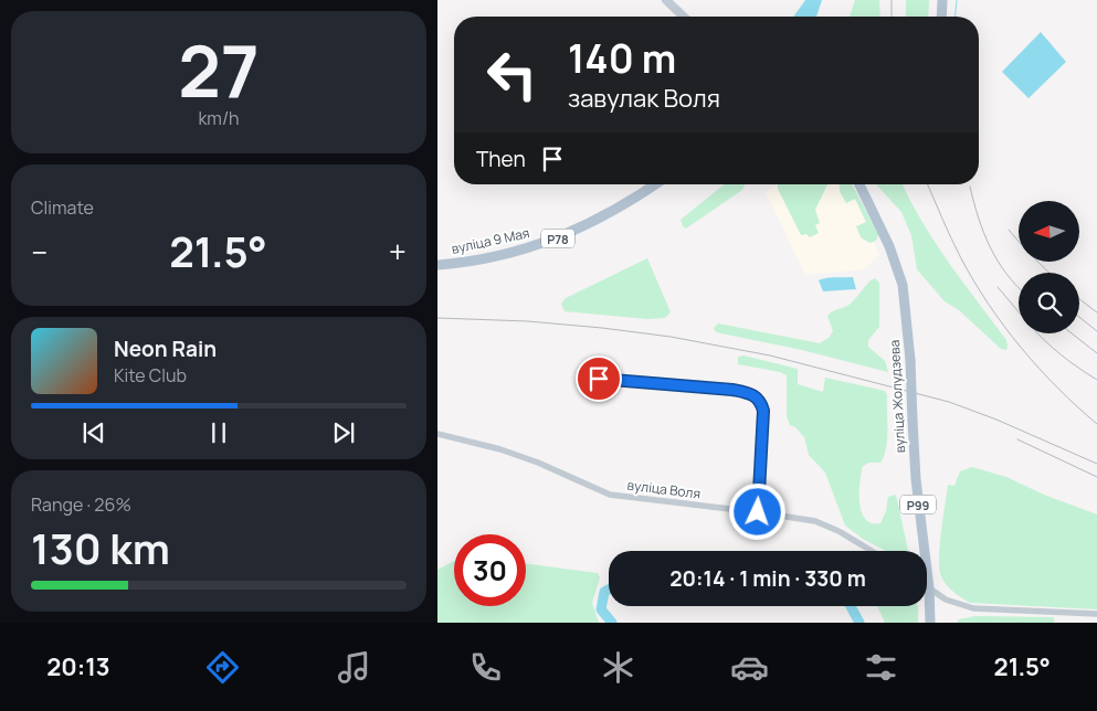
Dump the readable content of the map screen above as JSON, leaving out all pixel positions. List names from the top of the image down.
{
  "streets": {
    "main road": [
      "Р78",
      "вуліца 9 Мая",
      "вуліца Жолудзева",
      "Р99"
    ],
    "street": ["вуліца Воля"]
  },
  "north": "left",
  "page": {
    "tile": [
      ["27", "km/h"],
      "Climate",
      ["Range · 26%", "130 km"]
    ],
    "turn": ["140 m", "завулак Воля"],
    "then": "Then",
    "heat": ["−", "21.5°", "+"],
    "song": ["Neon Rain", "Kite Club"],
    "limit": "30",
    "trip": "20:14 · 1 min · 330 m",
    "tabs": ["20:13", "21.5°"]
  }
}
